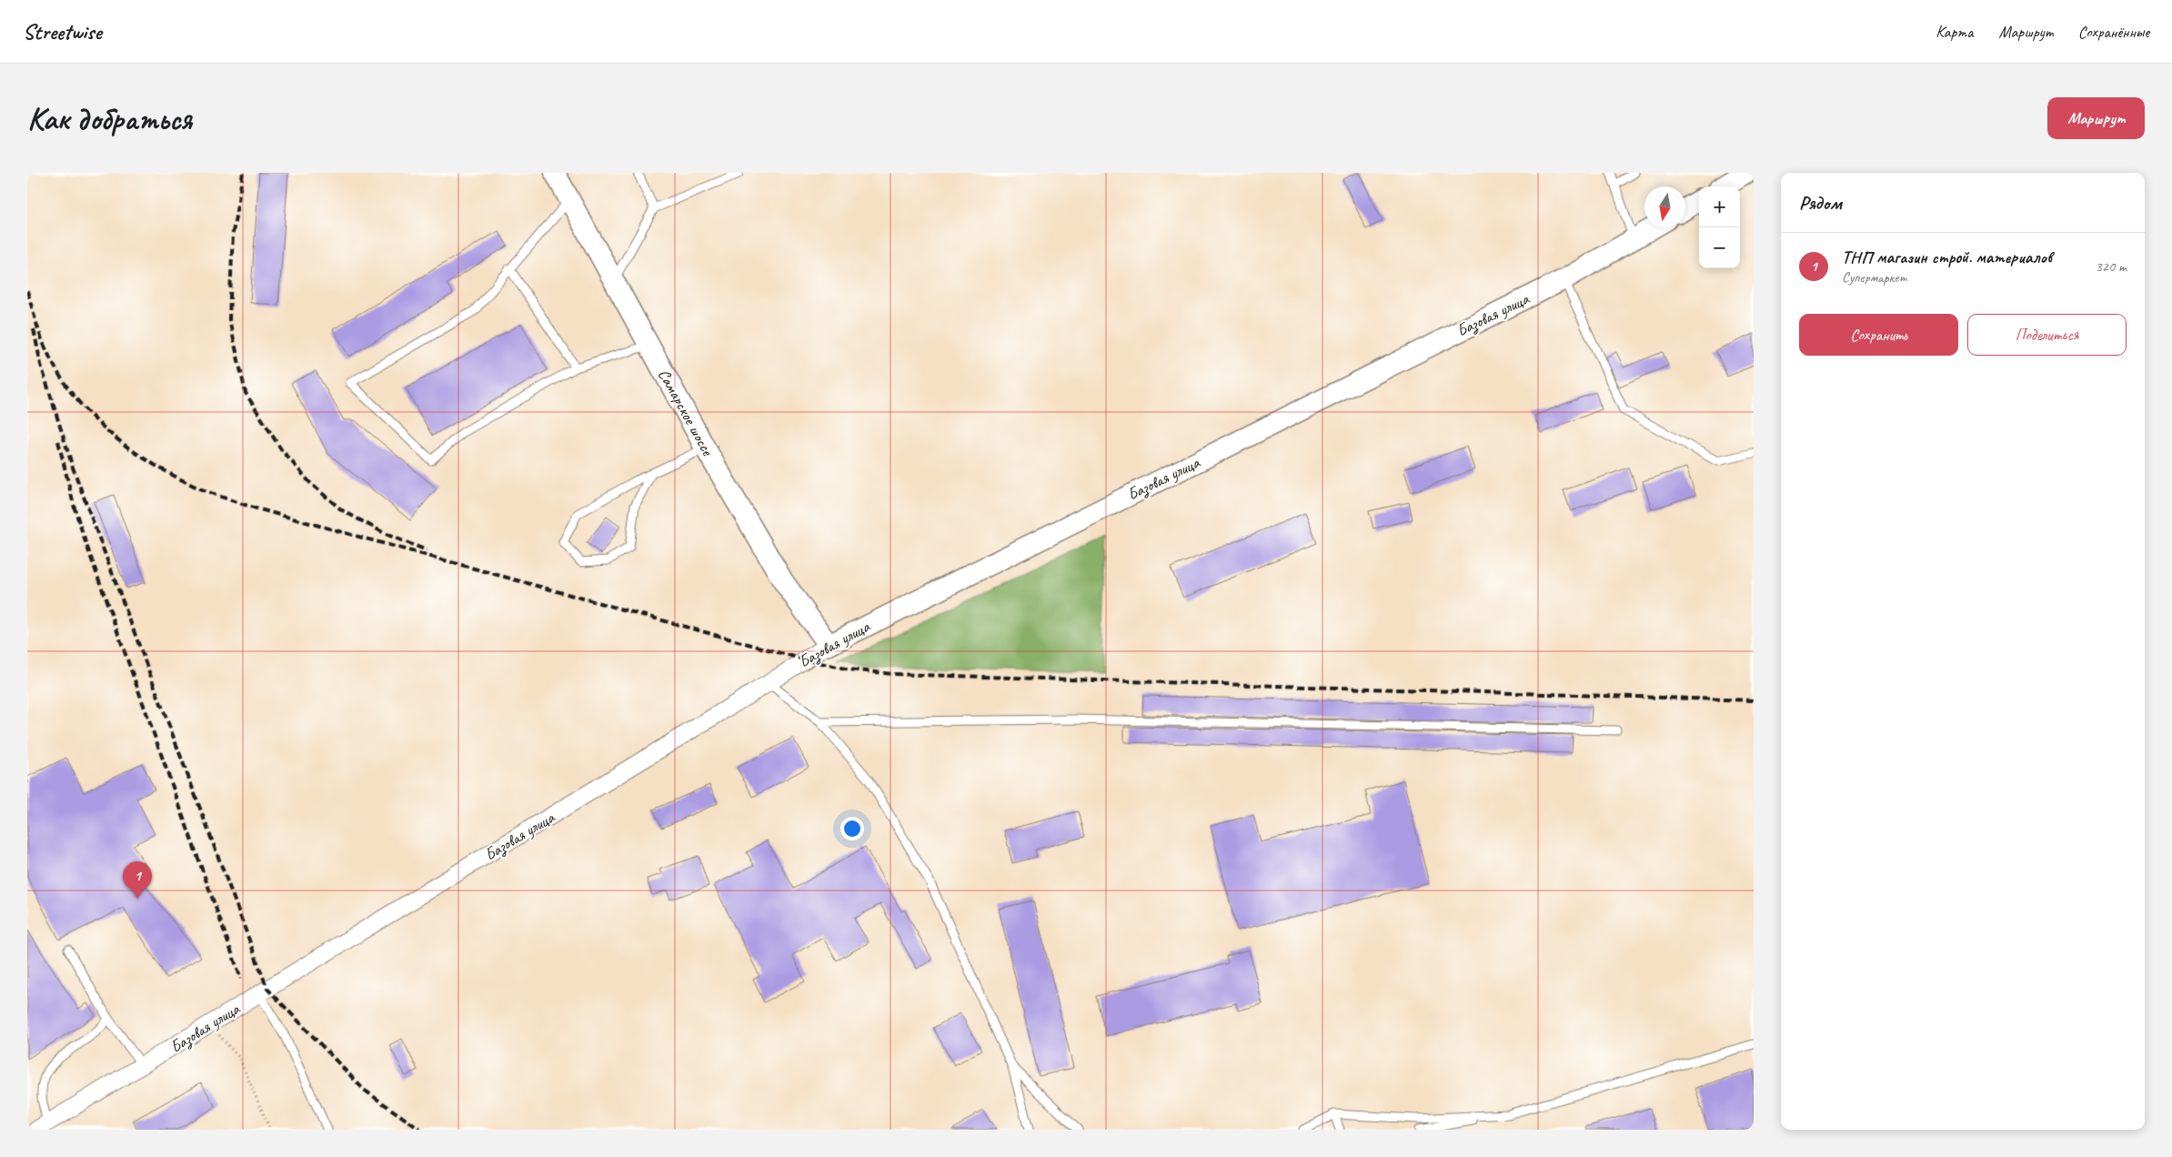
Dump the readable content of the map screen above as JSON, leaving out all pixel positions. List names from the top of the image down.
{
  "streets": {
    "street": ["Базовая улица", "Самарское шоссе"]
  },
  "crossings": [
    ["Базовая улица", "Самарское шоссе"]
  ],
  "north": "bottom",
  "page": {
    "header": "Streetwise",
    "nav": ["Карта", "Маршрут", "Сохранённые"],
    "buttons": [
      "Маршрут",
      ["Сохранить", "Поделиться"]
    ],
    "title": "Как добраться",
    "heading": "Рядом",
    "map_buttons": ["+", "−"],
    "list": [
      {
        "mark": "1",
        "name": "ТНП магазин строй. материалов",
        "note": "Супермаркет",
        "value": "320 m"
      }
    ],
    "pins": "1"
  }
}
